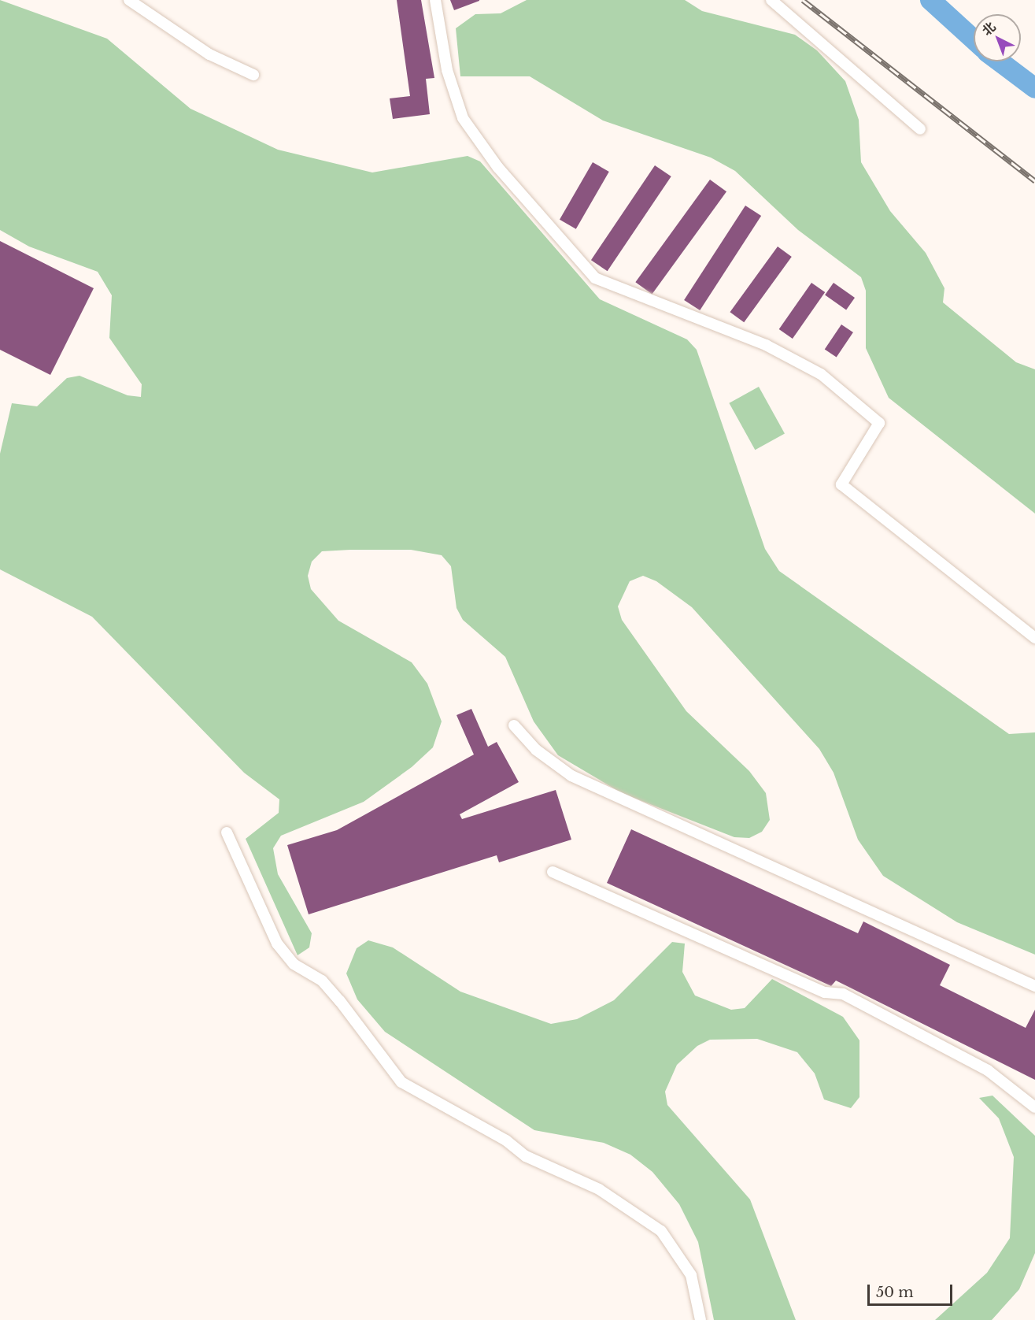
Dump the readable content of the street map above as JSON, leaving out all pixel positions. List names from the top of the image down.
{
  "scale_bar": "50 m",
  "north": "top left"
}
